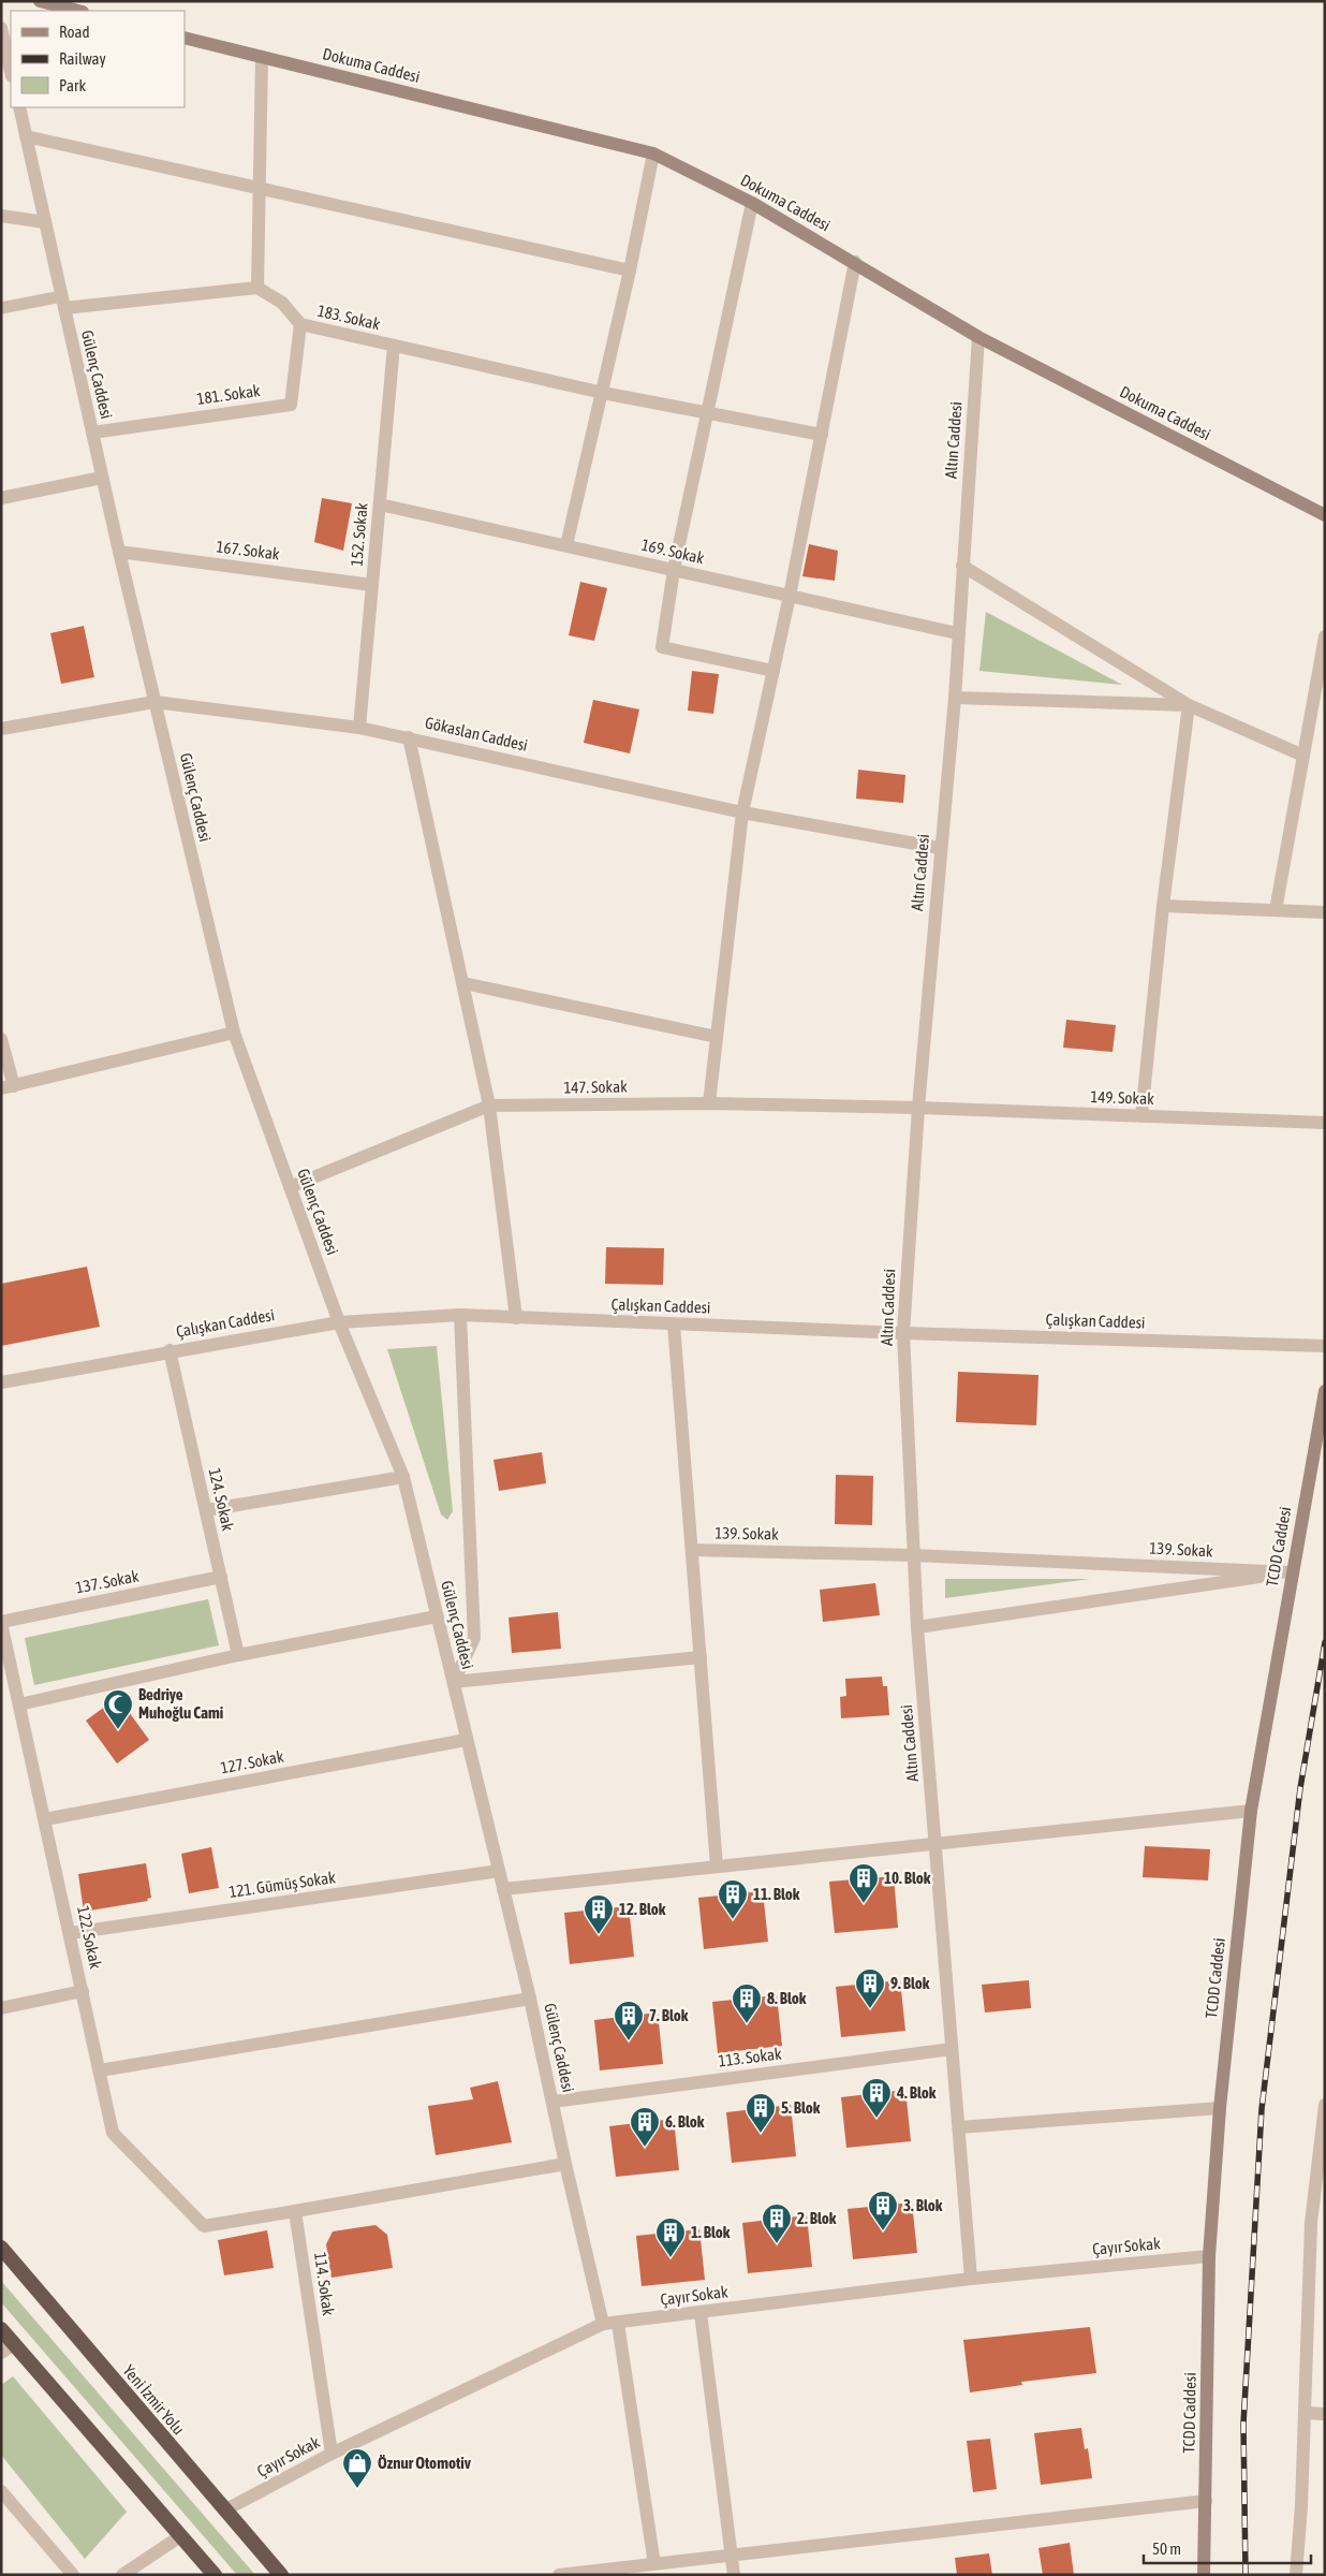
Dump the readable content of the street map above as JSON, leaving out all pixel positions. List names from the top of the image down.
{
  "streets": {
    "highway": ["Yeni İzmir Yolu"],
    "main road": ["Dokuma Caddesi", "TCDD Caddesi"],
    "street": [
      "183. Sokak",
      "Gülenç Caddesi",
      "181. Sokak",
      "Altın Caddesi",
      "152. Sokak",
      "167. Sokak",
      "169. Sokak",
      "Gökaslan Caddesi",
      "147. Sokak",
      "149. Sokak",
      "Çalışkan Caddesi",
      "124. Sokak",
      "139. Sokak",
      "137. Sokak",
      "127. Sokak",
      "121. Gümüş Sokak",
      "122. Sokak",
      "113. Sokak",
      "Çayır Sokak",
      "114. Sokak"
    ]
  },
  "crossings": [
    ["Dokuma Caddesi", "Altın Caddesi"],
    ["183. Sokak", "181. Sokak"],
    ["183. Sokak", "152. Sokak"],
    ["Gülenç Caddesi", "181. Sokak"],
    ["Gülenç Caddesi", "167. Sokak"],
    ["Gülenç Caddesi", "Gökaslan Caddesi"],
    ["Gülenç Caddesi", "147. Sokak"],
    ["Gülenç Caddesi", "Çalışkan Caddesi"],
    ["Gülenç Caddesi", "127. Sokak"],
    ["Gülenç Caddesi", "121. Gümüş Sokak"],
    ["Gülenç Caddesi", "113. Sokak"],
    ["Gülenç Caddesi", "Çayır Sokak"],
    ["Altın Caddesi", "169. Sokak"],
    ["Altın Caddesi", "Gökaslan Caddesi"],
    ["Altın Caddesi", "147. Sokak"],
    ["Altın Caddesi", "149. Sokak"],
    ["Altın Caddesi", "Çalışkan Caddesi"],
    ["Altın Caddesi", "139. Sokak"],
    ["Altın Caddesi", "113. Sokak"],
    ["Altın Caddesi", "Çayır Sokak"],
    ["152. Sokak", "167. Sokak"],
    ["152. Sokak", "169. Sokak"],
    ["152. Sokak", "Gökaslan Caddesi"],
    ["147. Sokak", "149. Sokak"],
    ["Çalışkan Caddesi", "124. Sokak"],
    ["124. Sokak", "137. Sokak"],
    ["139. Sokak", "TCDD Caddesi"],
    ["TCDD Caddesi", "Çayır Sokak"],
    ["137. Sokak", "122. Sokak"],
    ["127. Sokak", "122. Sokak"],
    ["121. Gümüş Sokak", "122. Sokak"],
    ["122. Sokak", "114. Sokak"],
    ["Çayır Sokak", "114. Sokak"],
    ["Çayır Sokak", "Yeni İzmir Yolu"]
  ],
  "places": {
    "mosque": ["Bedriye Muhoğlu Cami"],
    "building": [
      "10. Blok",
      "11. Blok",
      "12. Blok",
      "9. Blok",
      "8. Blok",
      "7. Blok",
      "4. Blok",
      "5. Blok",
      "6. Blok",
      "3. Blok",
      "2. Blok",
      "1. Blok"
    ],
    "shop": ["Öznur Otomotiv"]
  },
  "legend": ["Road", "Railway", "Park"],
  "scale_bar": "50 m"
}
